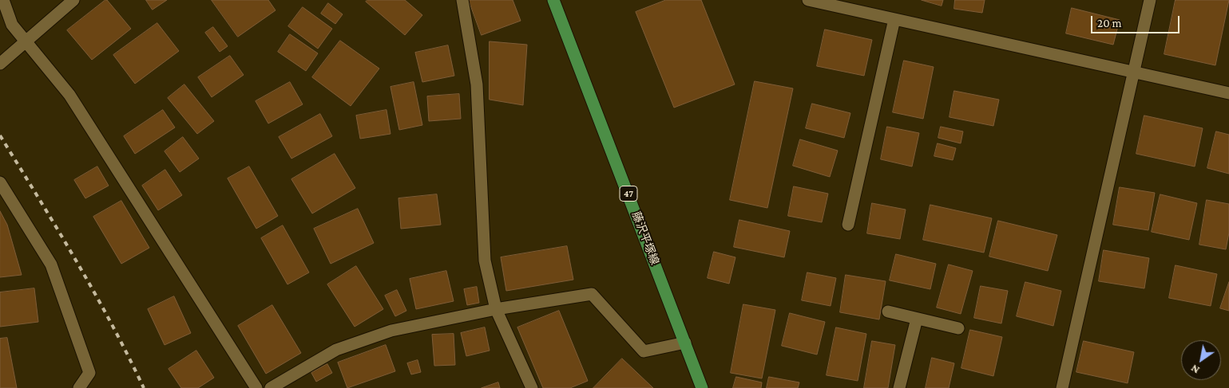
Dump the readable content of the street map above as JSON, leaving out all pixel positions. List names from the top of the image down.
{
  "streets": {
    "main road": ["47", "藤沢平塚線"]
  },
  "scale_bar": "20 m",
  "north": "bottom left"
}
